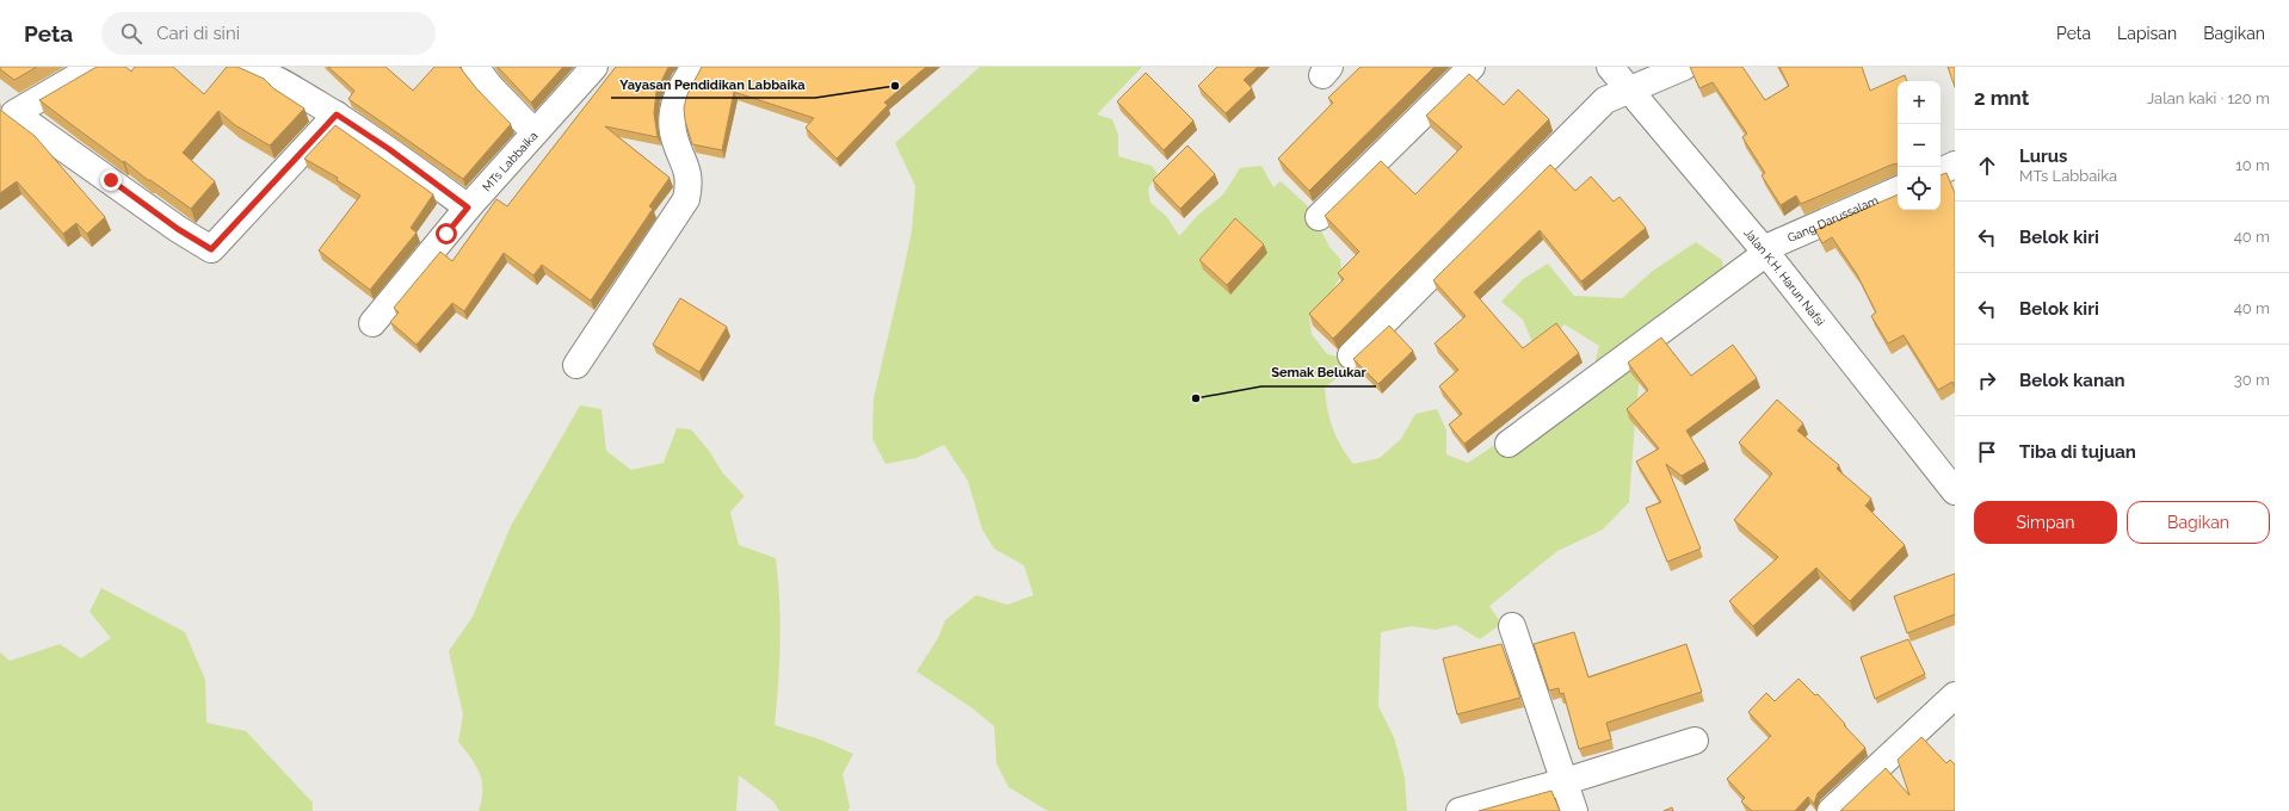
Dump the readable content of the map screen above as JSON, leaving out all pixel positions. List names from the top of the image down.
{
  "streets": {
    "street": ["MTs Labbaika", "Gang Darussalam", "Jalan K.H. Harun Nafsi"]
  },
  "crossings": [
    ["Gang Darussalam", "Jalan K.H. Harun Nafsi"]
  ],
  "places": ["Yayasan Pendidikan Labbaika", "Semak Belukar"],
  "page": {
    "header": "Peta",
    "search": "Cari di sini",
    "nav": ["Peta", "Lapisan", "Bagikan"],
    "heading": ["2 mnt", "Jalan kaki · 120 m"],
    "map_buttons": ["+", "−"],
    "list": [
      ["Lurus", "MTs Labbaika", "10 m"],
      ["Belok kiri", "40 m"],
      ["Belok kiri", "40 m"],
      ["Belok kanan", "30 m"],
      "Tiba di tujuan"
    ],
    "buttons": ["Simpan", "Bagikan"]
  }
}
